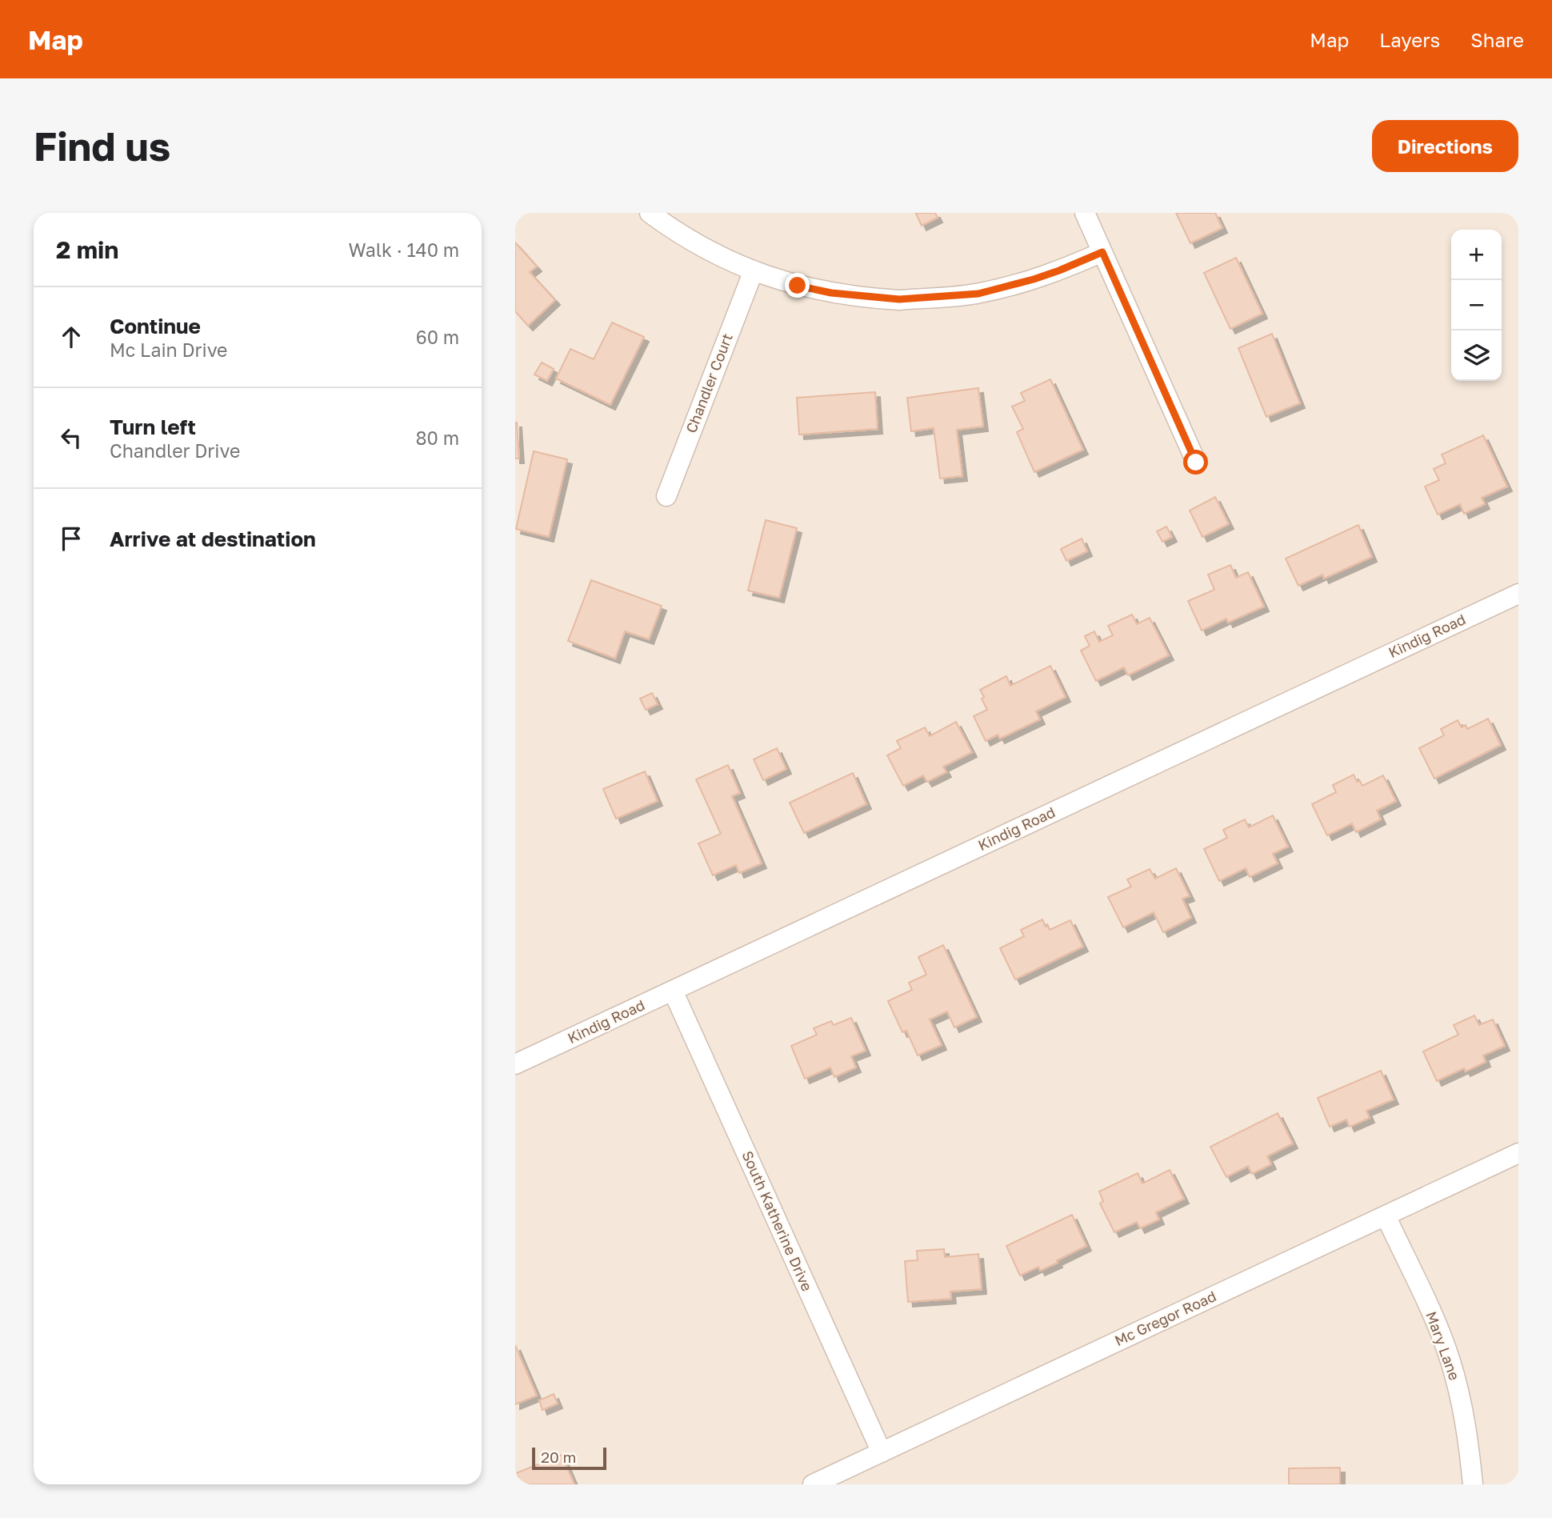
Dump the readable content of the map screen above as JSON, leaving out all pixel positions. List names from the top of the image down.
{
  "streets": {
    "street": [
      "Chandler Court",
      "Kindig Road",
      "South Katherine Drive",
      "Mc Gregor Road",
      "Mary Lane"
    ]
  },
  "crossings": [
    ["Kindig Road", "South Katherine Drive"],
    ["South Katherine Drive", "Mc Gregor Road"],
    ["Mc Gregor Road", "Mary Lane"]
  ],
  "scale_bar": "20 m",
  "page": {
    "header": "Map",
    "nav": ["Map", "Layers", "Share"],
    "buttons": "Directions",
    "title": "Find us",
    "heading": ["2 min", "Walk · 140 m"],
    "map_buttons": ["+", "−"],
    "list": [
      ["Continue", "Mc Lain Drive", "60 m"],
      ["Turn left", "Chandler Drive", "80 m"],
      "Arrive at destination"
    ],
    "scale": "20 m"
  }
}
